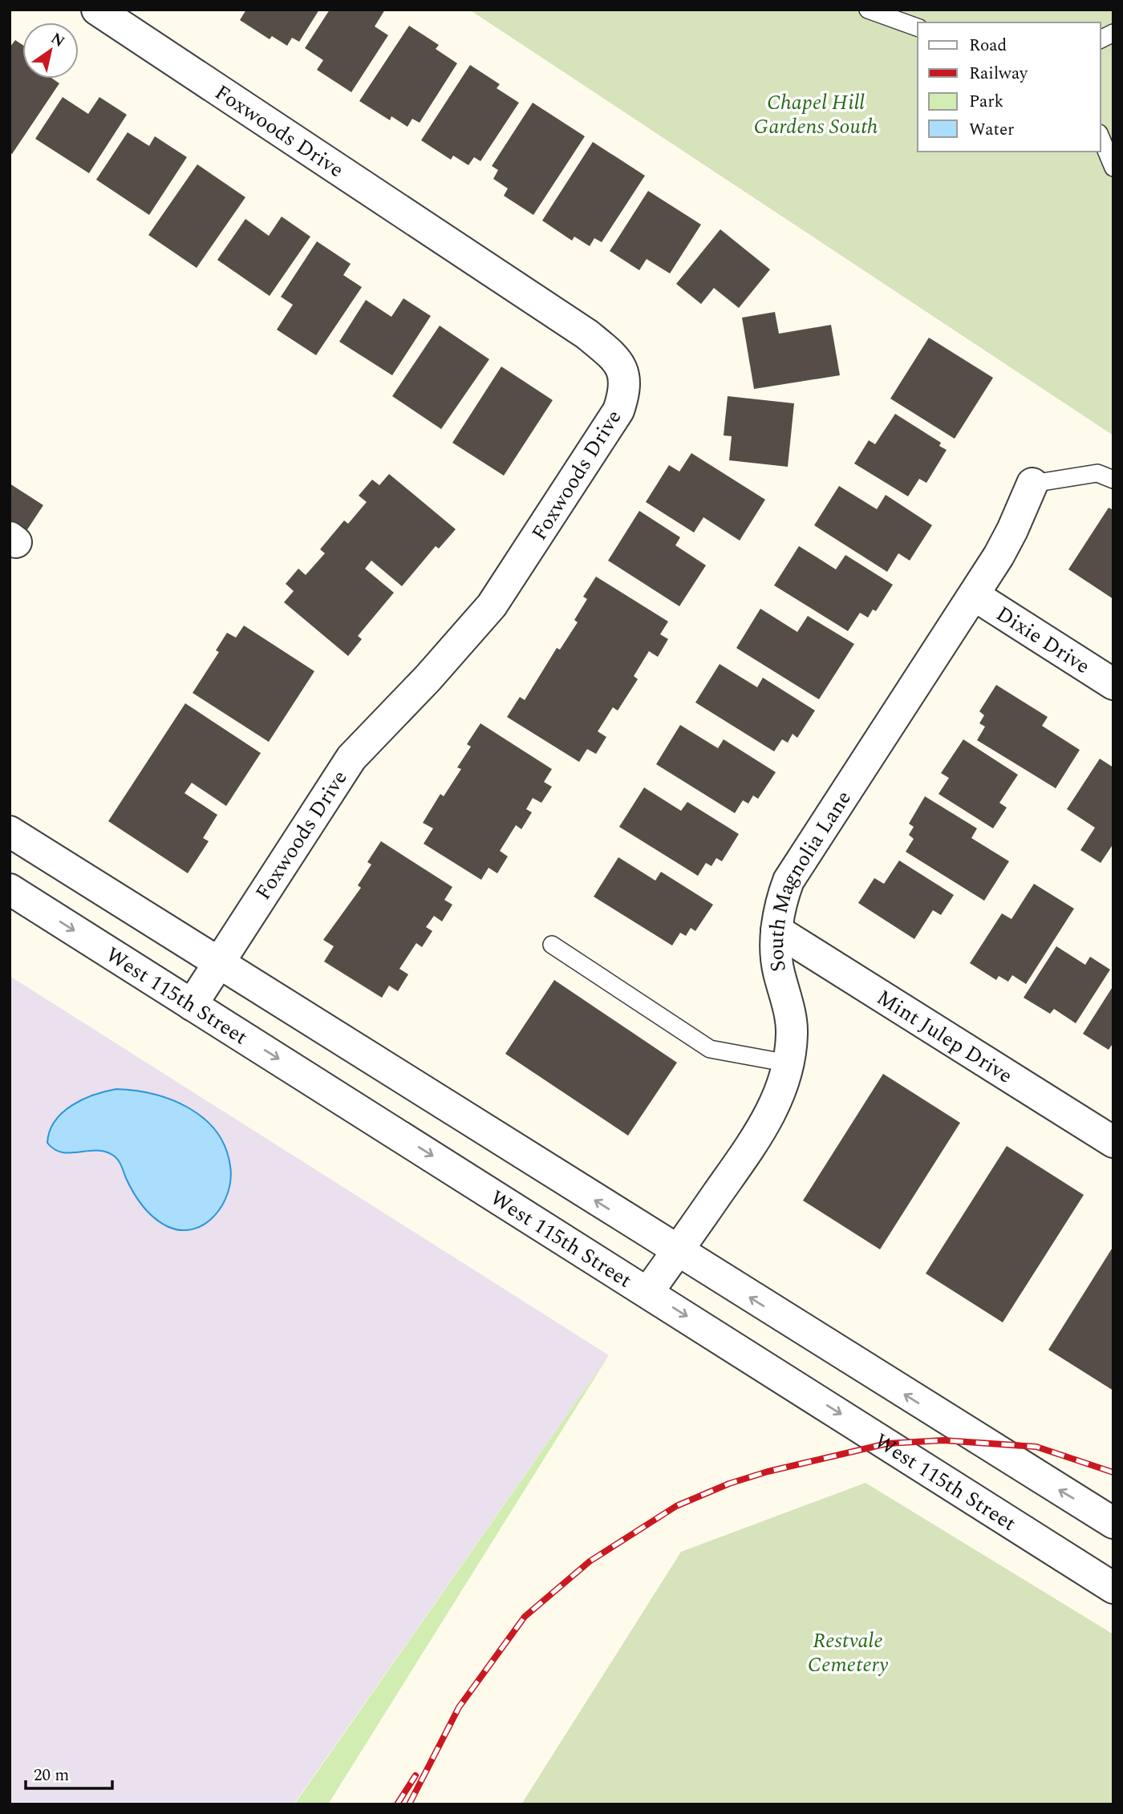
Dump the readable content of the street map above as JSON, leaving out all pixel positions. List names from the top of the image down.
{
  "streets": {
    "street": [
      "Foxwoods Drive",
      "Dixie Drive",
      "South Magnolia Lane",
      "West 115th Street",
      "Mint Julep Drive"
    ]
  },
  "crossings": [
    ["Foxwoods Drive", "West 115th Street"],
    ["Dixie Drive", "South Magnolia Lane"],
    ["South Magnolia Lane", "West 115th Street"],
    ["South Magnolia Lane", "Mint Julep Drive"]
  ],
  "parks": ["Chapel Hill Gardens South", "Restvale Cemetery"],
  "legend": [
    "Road",
    "Railway",
    "Park",
    "Water"
  ],
  "scale_bar": "20 m",
  "north": "top right"
}
